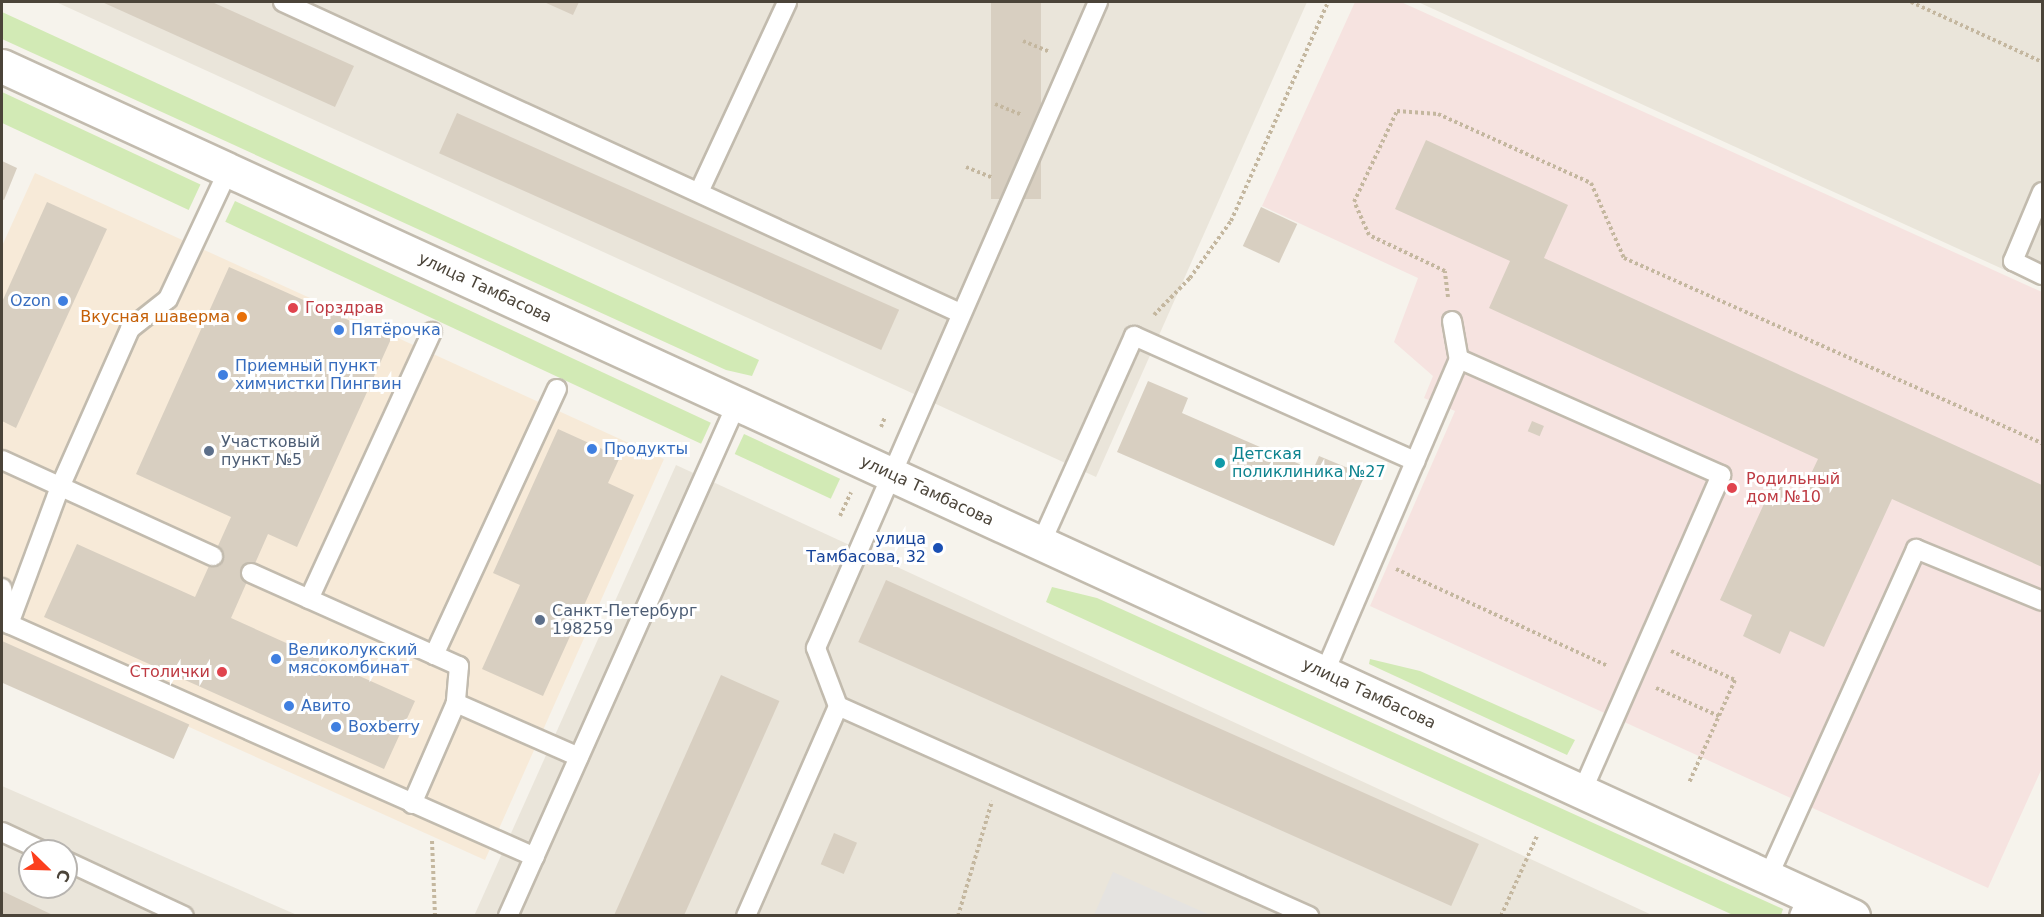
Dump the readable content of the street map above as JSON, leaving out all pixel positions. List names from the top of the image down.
{
  "streets": {
    "street": ["улица Тамбасова"]
  },
  "places": [
    "Ozon",
    "Горздрав",
    "Вкусная шаверма",
    "Пятёрочка",
    "Приемный пункт химчистки Пингвин",
    "Продукты",
    "Участковый пункт №5",
    "Детская поликлиника №27",
    "Родильный дом №10",
    "улица Тамбасова, 32",
    "Санкт-Петербург 198259",
    "Великолукский мясокомбинат",
    "Столички",
    "Авито",
    "Boxberry"
  ],
  "north": "bottom right"
}
